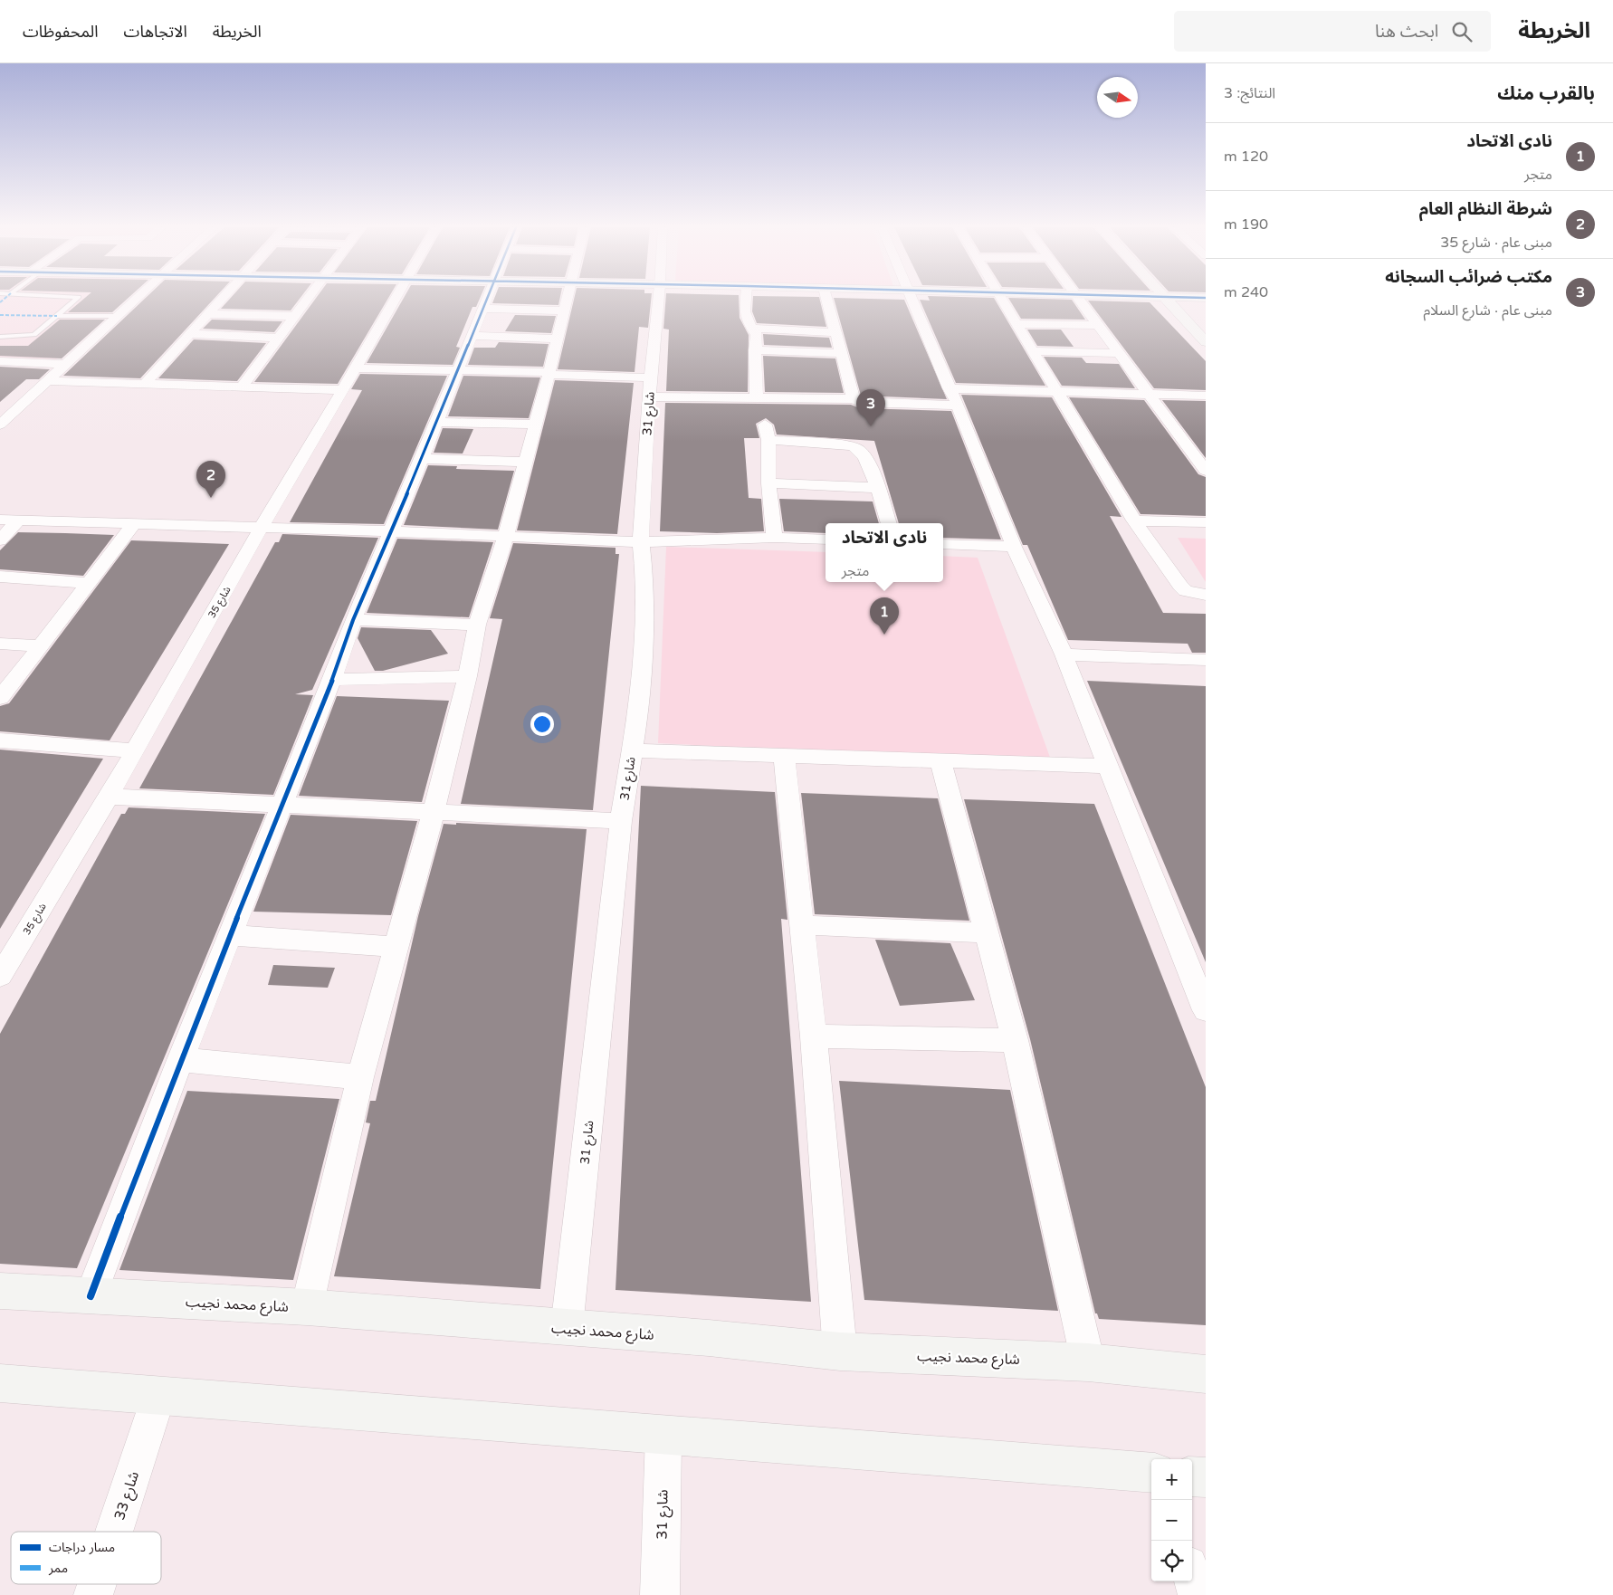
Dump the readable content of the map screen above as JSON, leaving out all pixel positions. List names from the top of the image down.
{
  "streets": {
    "street": [
      "شارع 31",
      "شارع 35",
      "شارع محمد نجيب",
      "شارع 33"
    ]
  },
  "crossings": [
    ["شارع 31", "شارع محمد نجيب"]
  ],
  "legend": ["مسار دراجات", "ممر"],
  "north": "right",
  "page": {
    "header": "الخريطة",
    "search": "ابحث هنا",
    "nav": ["الخريطة", "الاتجاهات", "المحفوظات"],
    "heading": ["بالقرب منك", "النتائج: 3"],
    "list": [
      {
        "mark": "1",
        "name": "نادى الاتحاد",
        "note": "متجر",
        "value": "120 m"
      },
      {
        "mark": "2",
        "name": "شرطة النظام العام",
        "note": "مبنى عام · شارع 35",
        "value": "190 m"
      },
      {
        "mark": "3",
        "name": "مكتب ضرائب السجانه",
        "note": "مبنى عام · شارع السلام",
        "value": "240 m"
      }
    ],
    "pins": ["3", "2", "1"],
    "popup": ["نادى الاتحاد", "متجر"],
    "map_buttons": ["+", "−"]
  }
}
